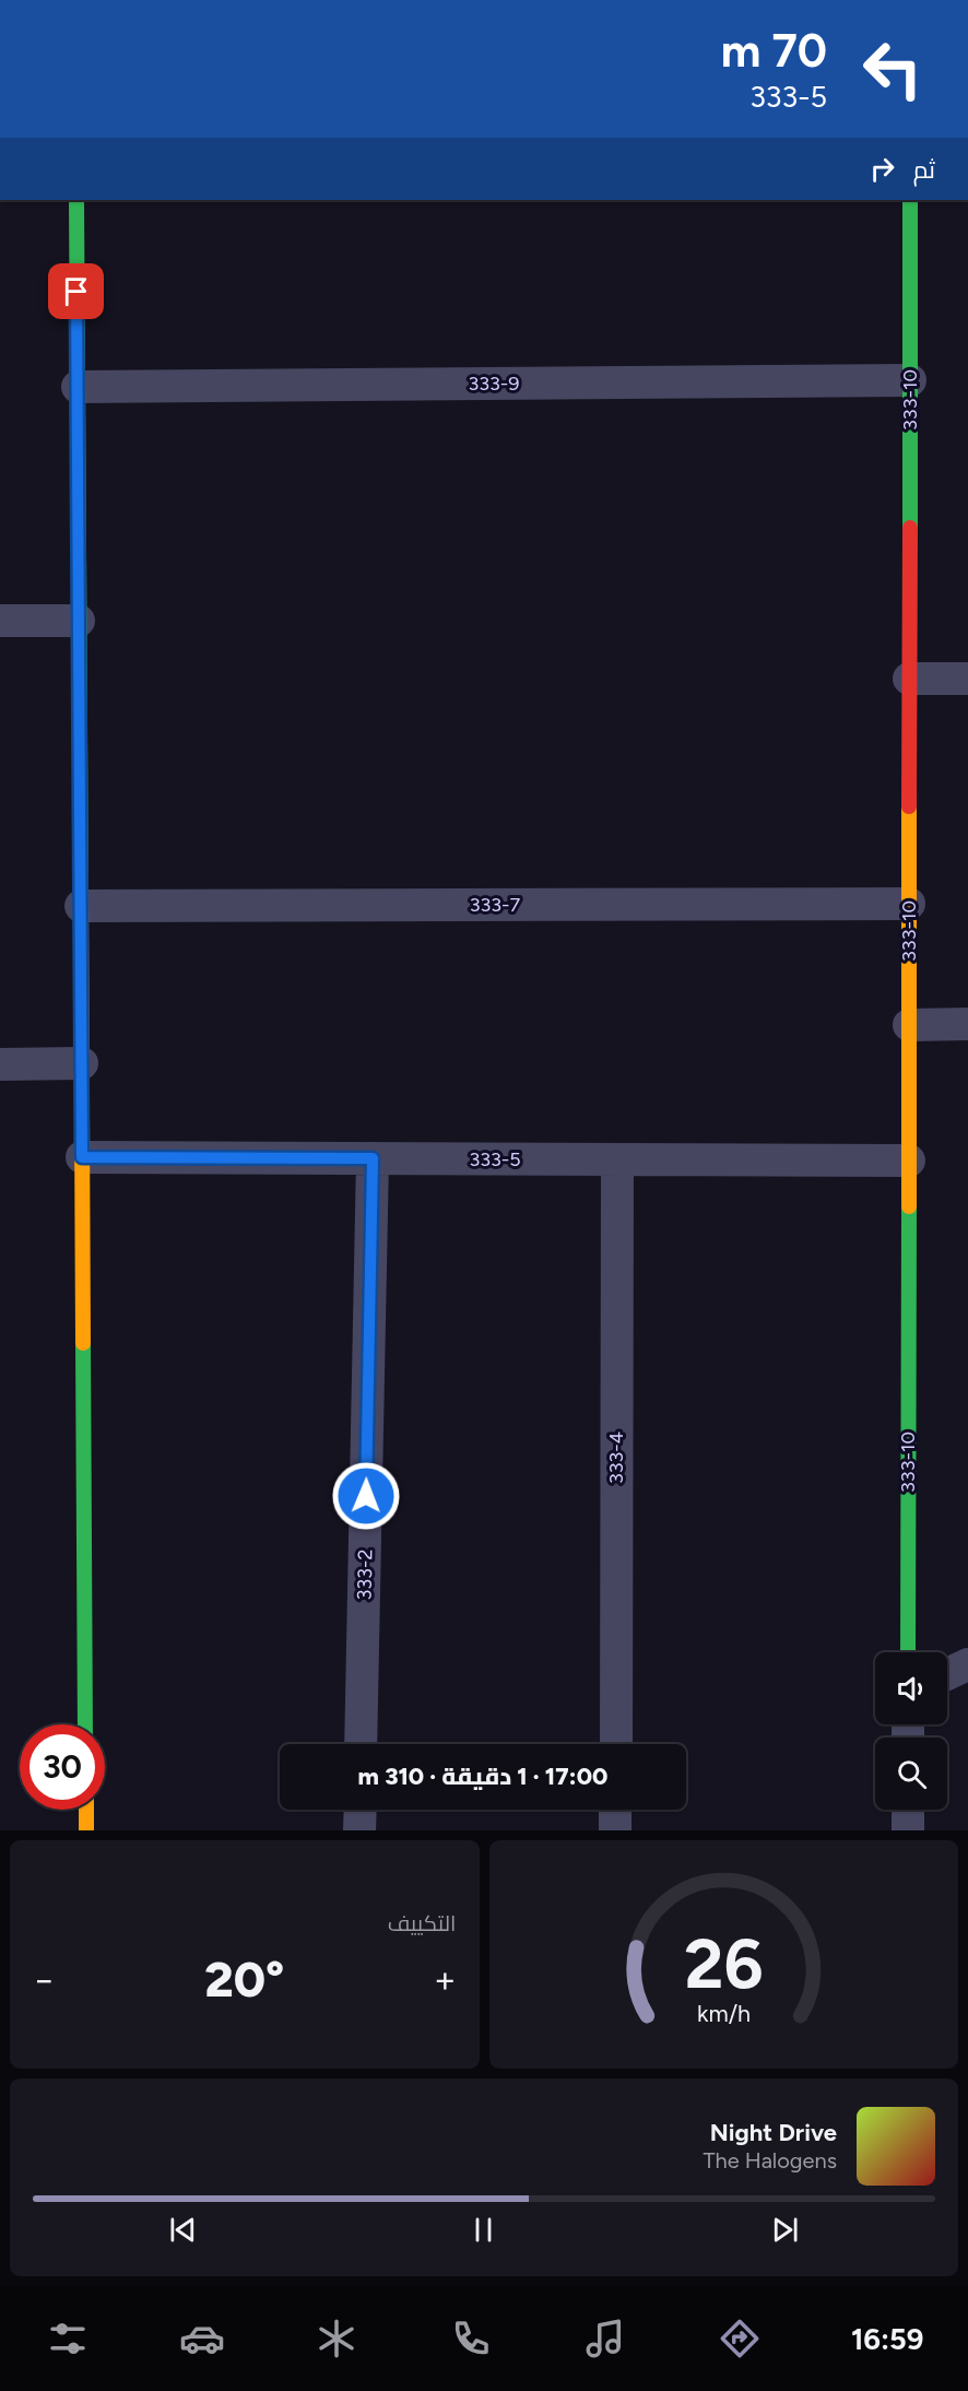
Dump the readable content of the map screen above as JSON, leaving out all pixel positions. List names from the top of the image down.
{
  "streets": {
    "street": [
      "333-9",
      "333-10",
      "333-7",
      "333-5",
      "333-4",
      "333-2"
    ]
  },
  "crossings": [
    ["333-9", "333-10"],
    ["333-10", "333-7"],
    ["333-10", "333-5"],
    ["333-5", "333-4"],
    ["333-5", "333-2"]
  ],
  "page": {
    "turn": ["70 m", "333-5"],
    "then": "ثم",
    "limit": "30",
    "trip": "17:00 · 1 دقيقة · 310 m",
    "tile": "التكييف",
    "heat": ["−", "20°", "+"],
    "song": ["Night Drive", "The Halogens"],
    "tabs": "16:59",
    "gauge": ["26", "km/h"]
  }
}
